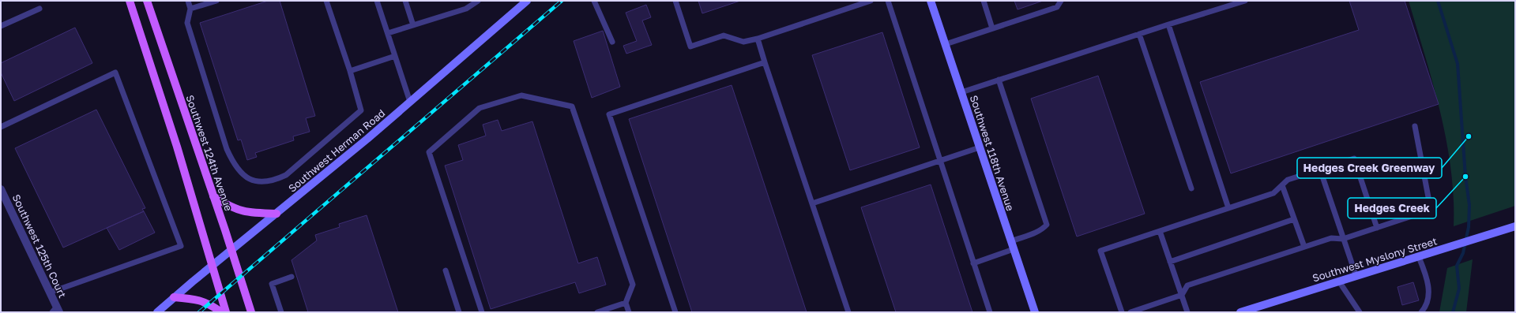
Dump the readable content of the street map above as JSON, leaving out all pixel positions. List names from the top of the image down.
{
  "streets": {
    "main road": ["Southwest 124th Avenue"],
    "street": [
      "Southwest Herman Road",
      "Southwest 118th Avenue",
      "Southwest 125th Court",
      "Southwest Myslony Street"
    ]
  },
  "crossings": [
    ["Southwest Herman Road", "Southwest 124th Avenue"]
  ],
  "places": ["Hedges Creek Greenway", "Hedges Creek"]
}
